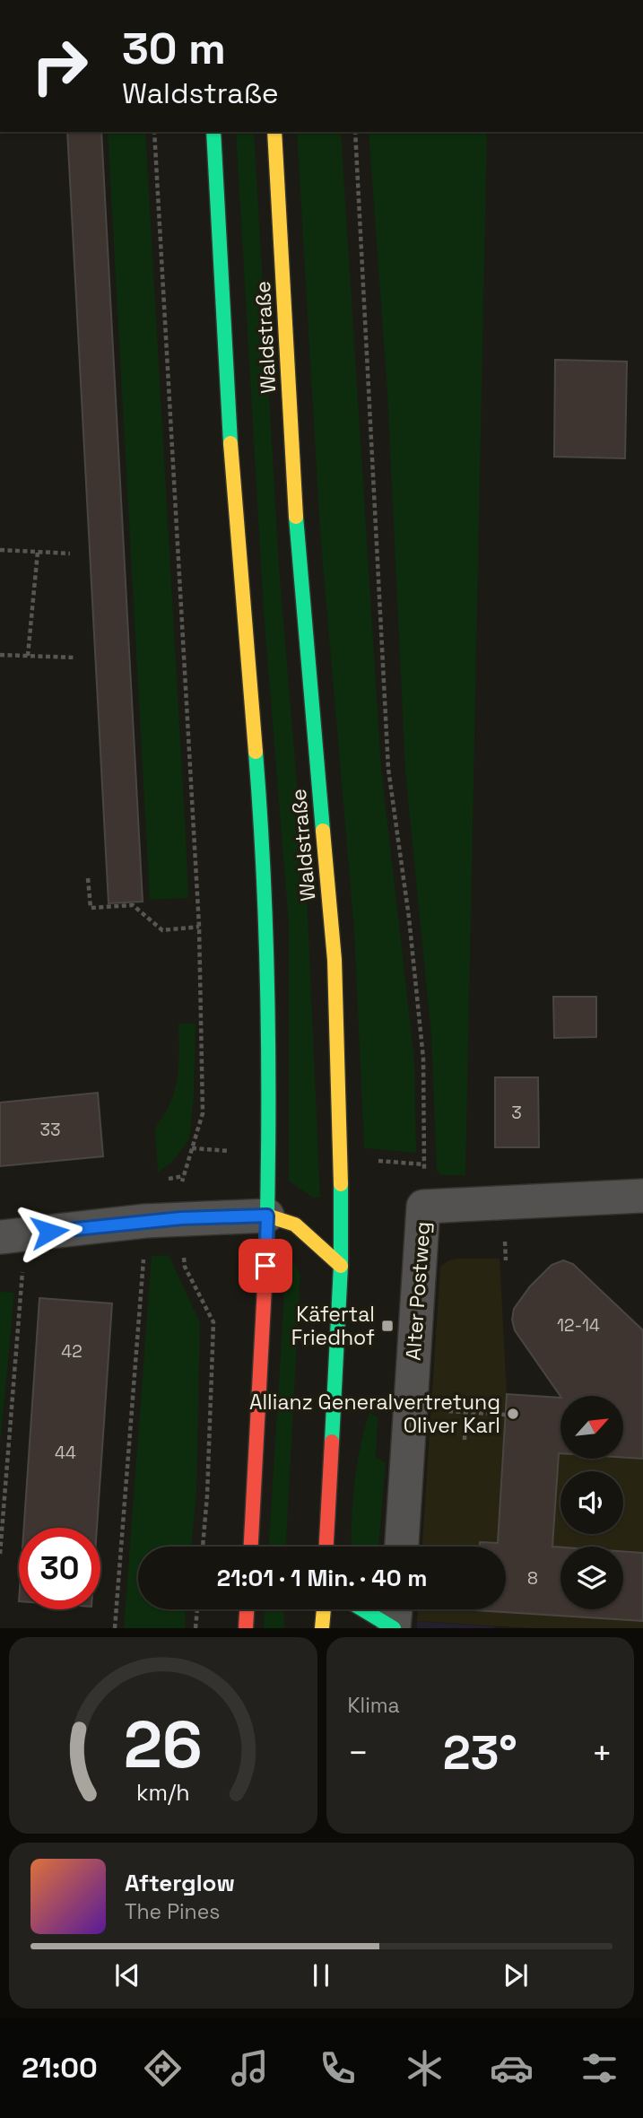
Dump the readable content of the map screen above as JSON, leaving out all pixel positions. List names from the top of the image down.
{
  "streets": {
    "main road": ["Waldstraße"],
    "street": ["Alter Postweg"]
  },
  "places": {
    "transit": ["Käfertal Friedhof"],
    "other": ["Allianz Generalvertretung Oliver Karl"]
  },
  "house_numbers": [
    "3",
    "33",
    "12-14",
    "42",
    "44",
    "8"
  ],
  "north": "top right",
  "page": {
    "turn": ["30 m", "Waldstraße"],
    "limit": "30",
    "trip": "21:01 · 1 Min. · 40 m",
    "tile": "Klima",
    "heat": ["−", "23°", "+"],
    "song": ["Afterglow", "The Pines"],
    "tabs": "21:00",
    "gauge": ["26", "km/h"]
  }
}
